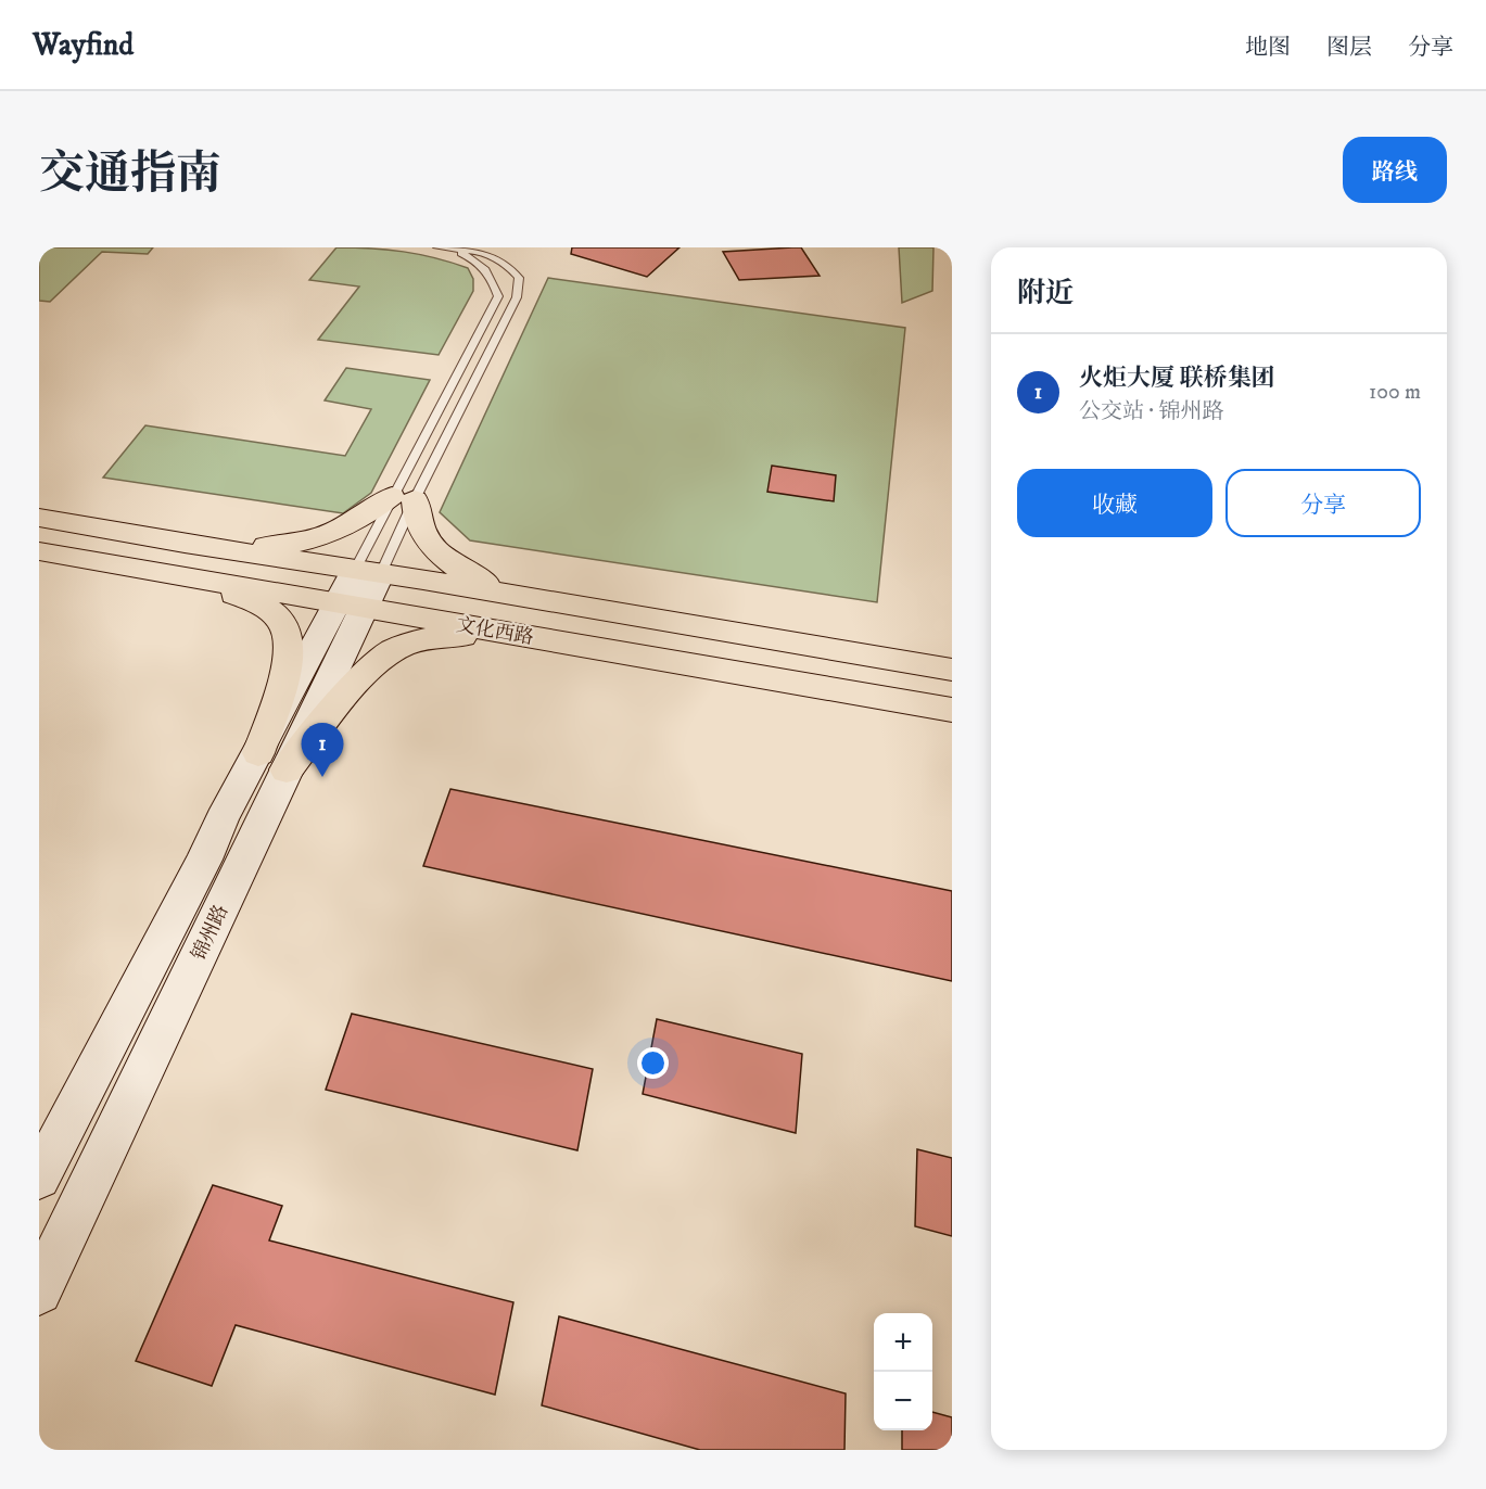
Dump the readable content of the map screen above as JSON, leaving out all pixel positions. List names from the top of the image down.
{
  "streets": {
    "main road": ["文化西路", "锦州路"]
  },
  "crossings": [
    ["文化西路", "锦州路"]
  ],
  "page": {
    "header": "Wayfind",
    "nav": ["地图", "图层", "分享"],
    "title": "交通指南",
    "buttons": [
      "路线",
      ["收藏", "分享"]
    ],
    "heading": "附近",
    "list": [
      {
        "mark": "1",
        "name": "火炬大厦 联桥集团",
        "note": "公交站 · 锦州路",
        "value": "100 m"
      }
    ],
    "pins": "1",
    "map_buttons": ["+", "−"]
  }
}
